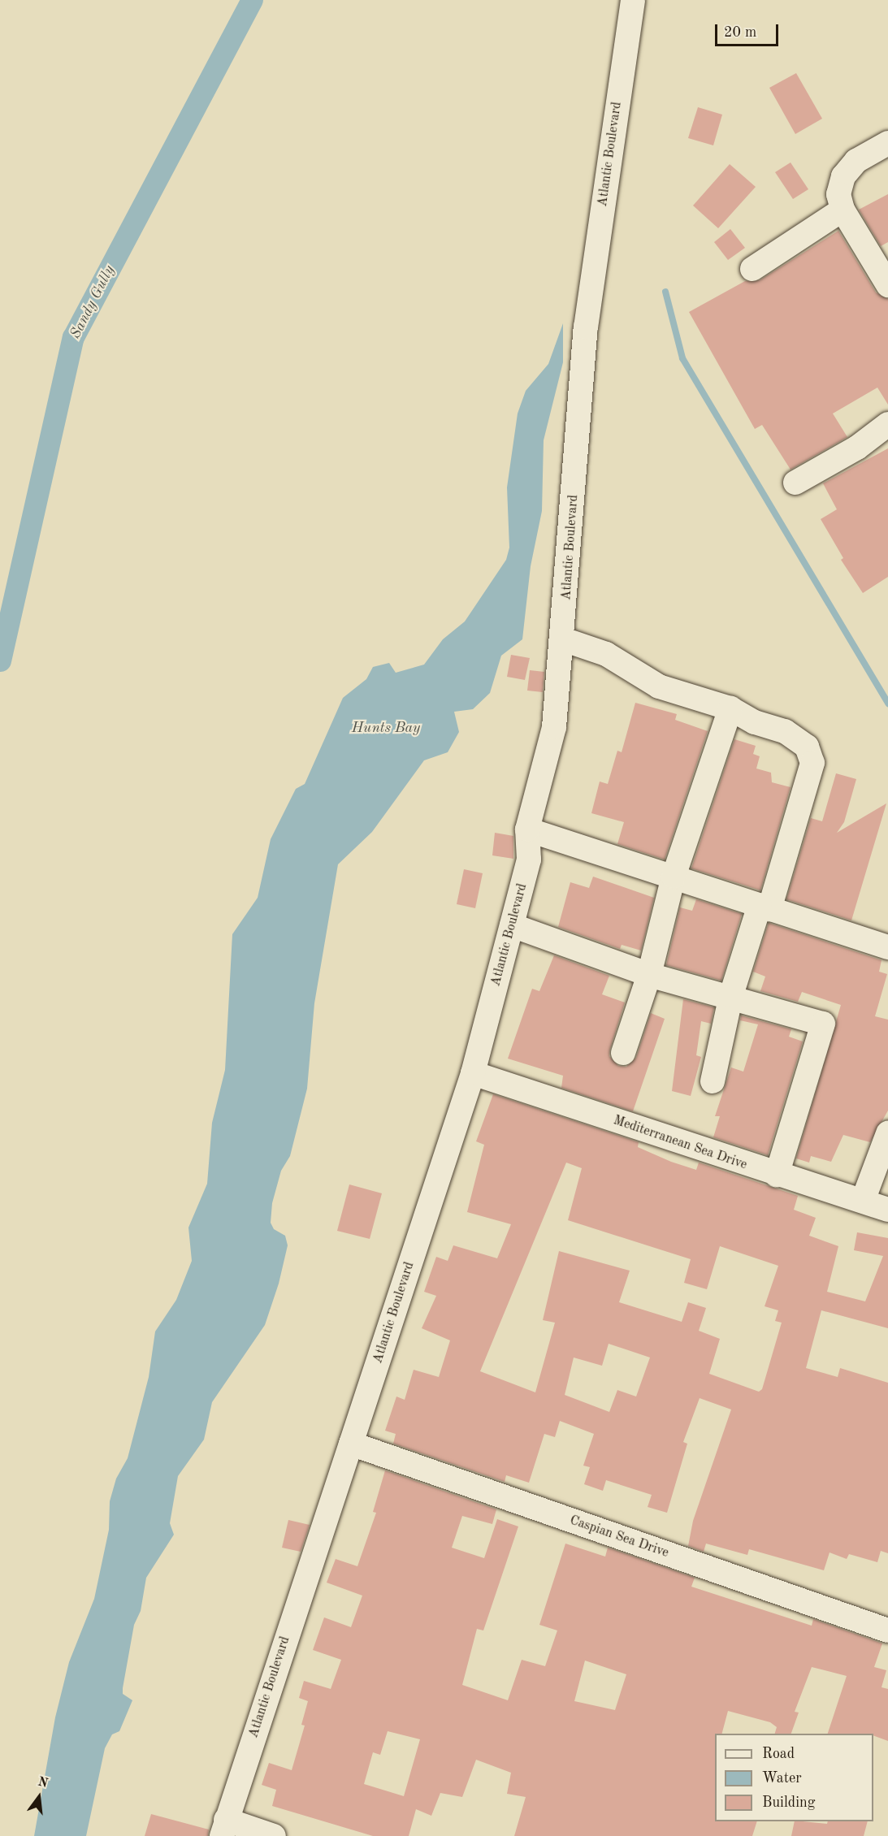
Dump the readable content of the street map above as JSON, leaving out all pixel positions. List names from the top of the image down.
{
  "streets": {
    "street": ["Atlantic Boulevard", "Mediterranean Sea Drive", "Caspian Sea Drive"]
  },
  "crossings": [
    ["Atlantic Boulevard", "Mediterranean Sea Drive"],
    ["Atlantic Boulevard", "Caspian Sea Drive"]
  ],
  "water": ["Sandy Gully", "Hunts Bay"],
  "legend": ["Road", "Water", "Building"],
  "scale_bar": "20 m",
  "north": "top"
}
